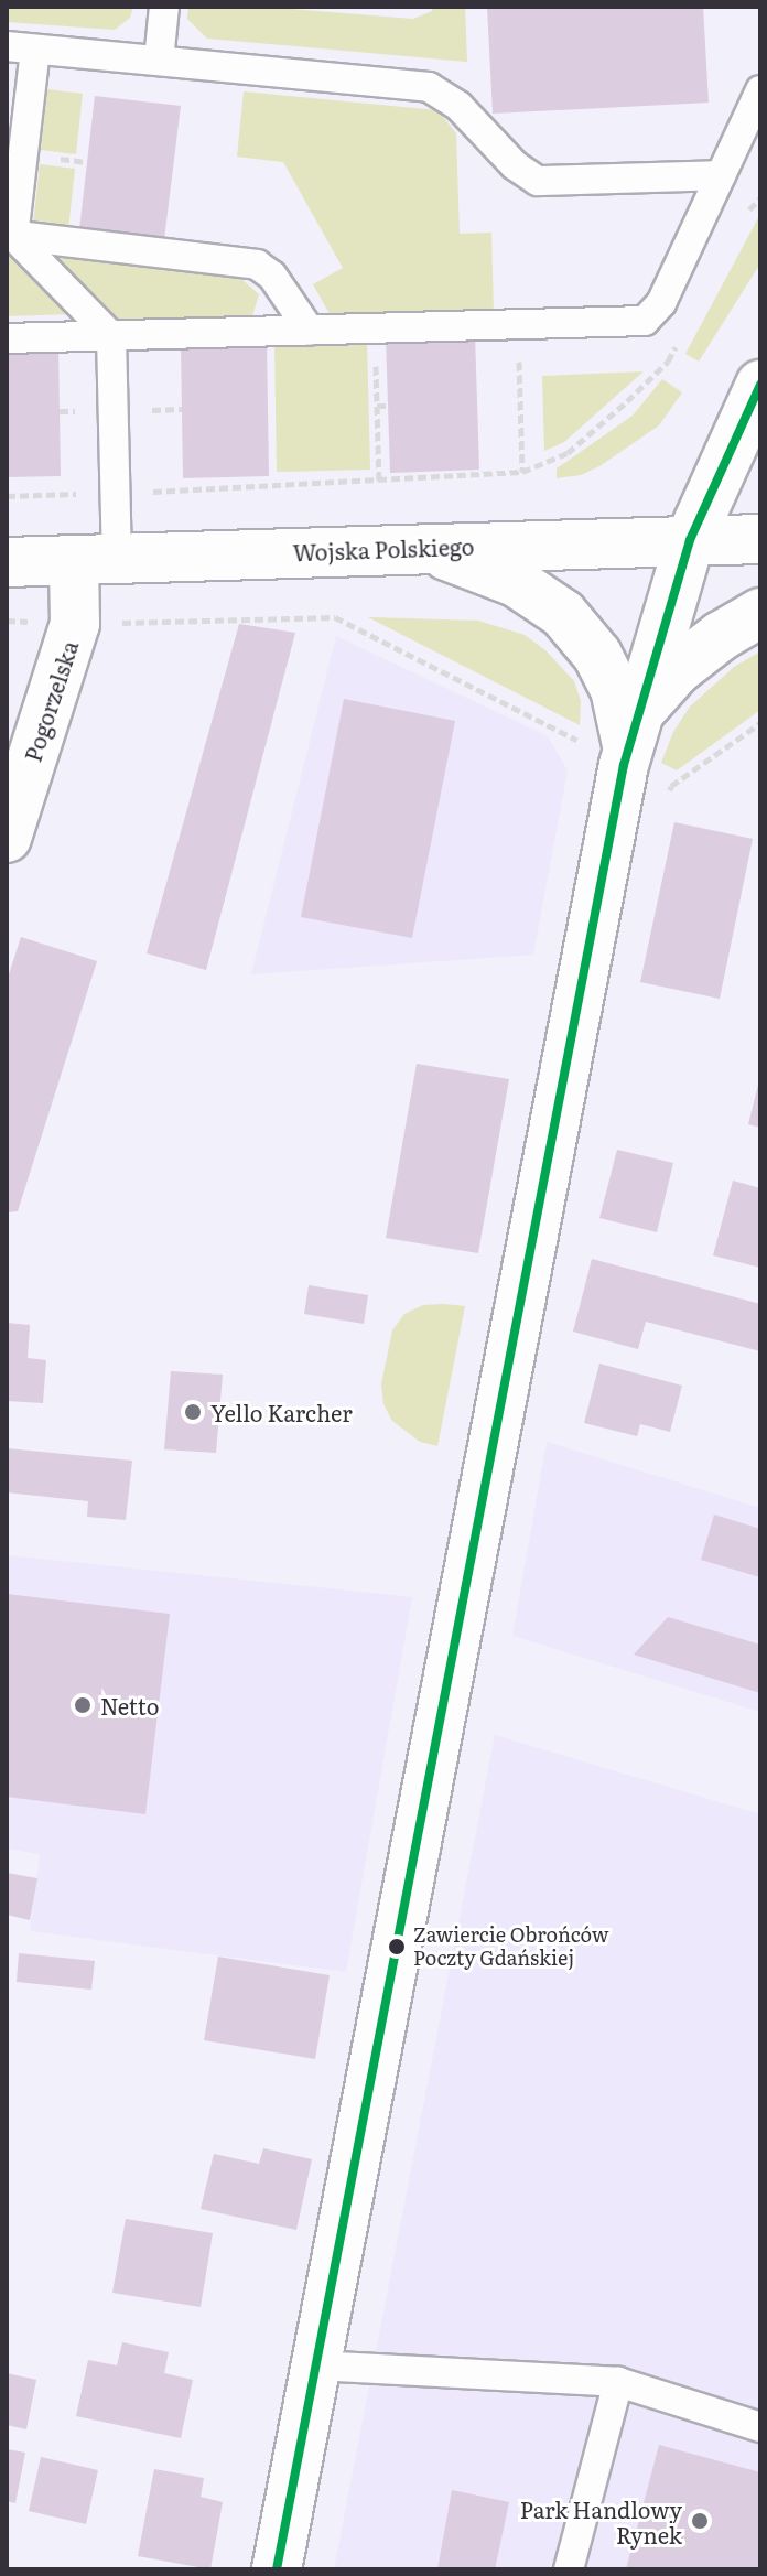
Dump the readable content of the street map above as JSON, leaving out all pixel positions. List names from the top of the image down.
{
  "streets": {
    "street": ["Wojska Polskiego", "Pogorzelska"]
  },
  "crossings": [
    ["Wojska Polskiego", "Pogorzelska"]
  ],
  "places": [
    "Yello Karcher",
    "Netto",
    "Zawiercie Obrońców Poczty Gdańskiej",
    "Park Handlowy Rynek"
  ]
}
